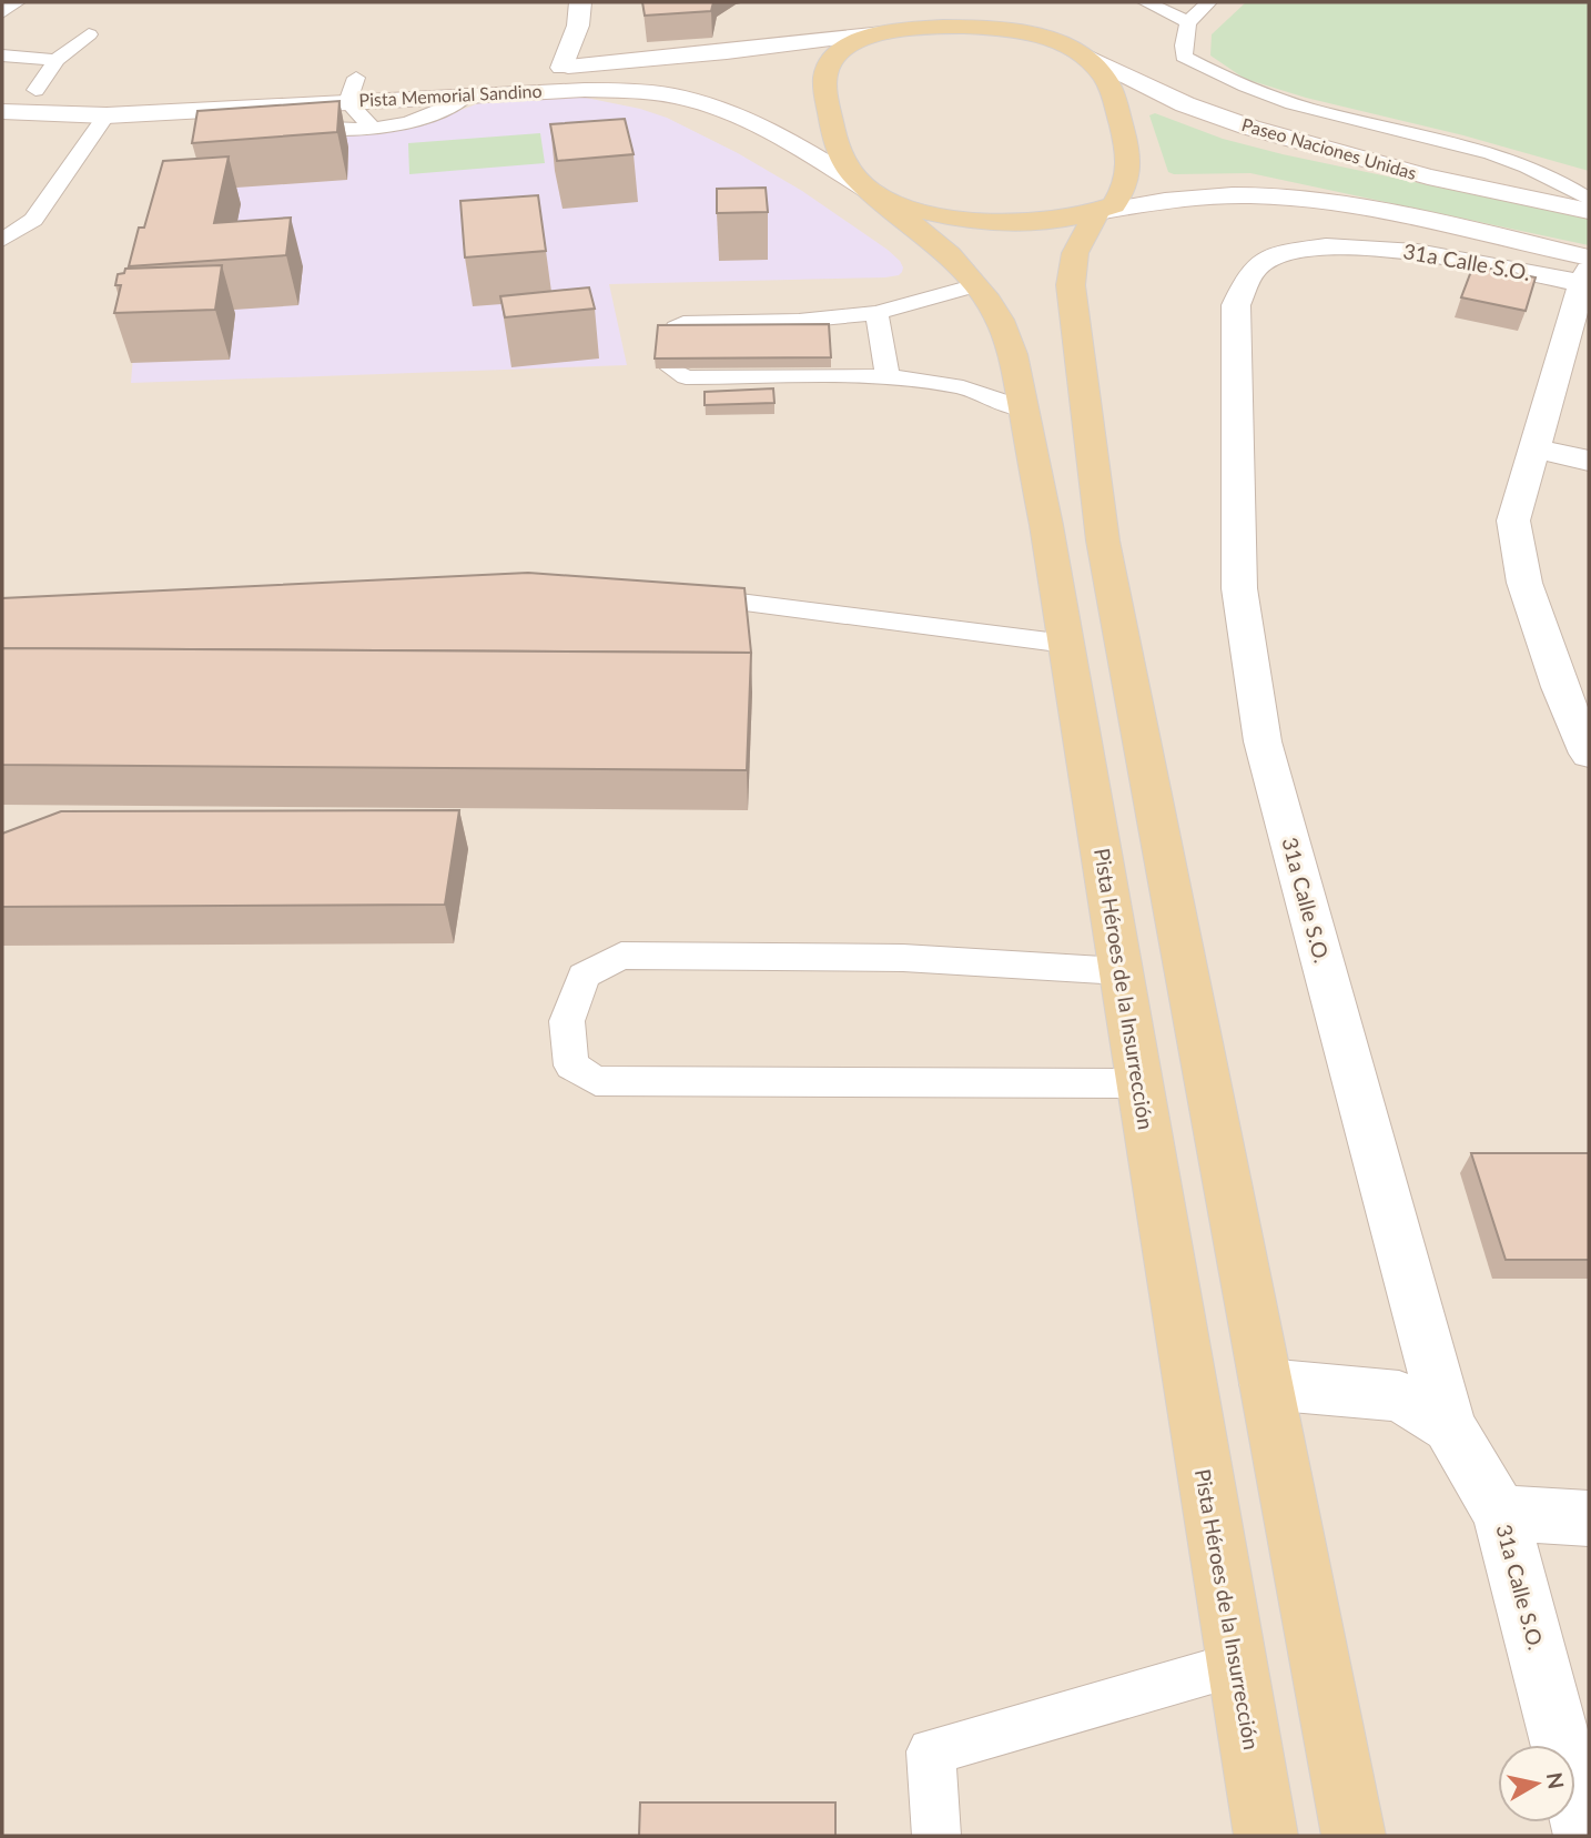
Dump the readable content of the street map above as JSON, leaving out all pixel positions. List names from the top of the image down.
{
  "streets": {
    "main road": ["Pista Héroes de la Insurrección"],
    "street": ["Pista Memorial Sandino", "Paseo Naciones Unidas", "31a Calle S.O."]
  },
  "crossings": [
    ["Pista Memorial Sandino", "Paseo Naciones Unidas"],
    ["Pista Memorial Sandino", "Pista Héroes de la Insurrección"],
    ["Paseo Naciones Unidas", "Pista Héroes de la Insurrección"]
  ],
  "north": "right"
}
